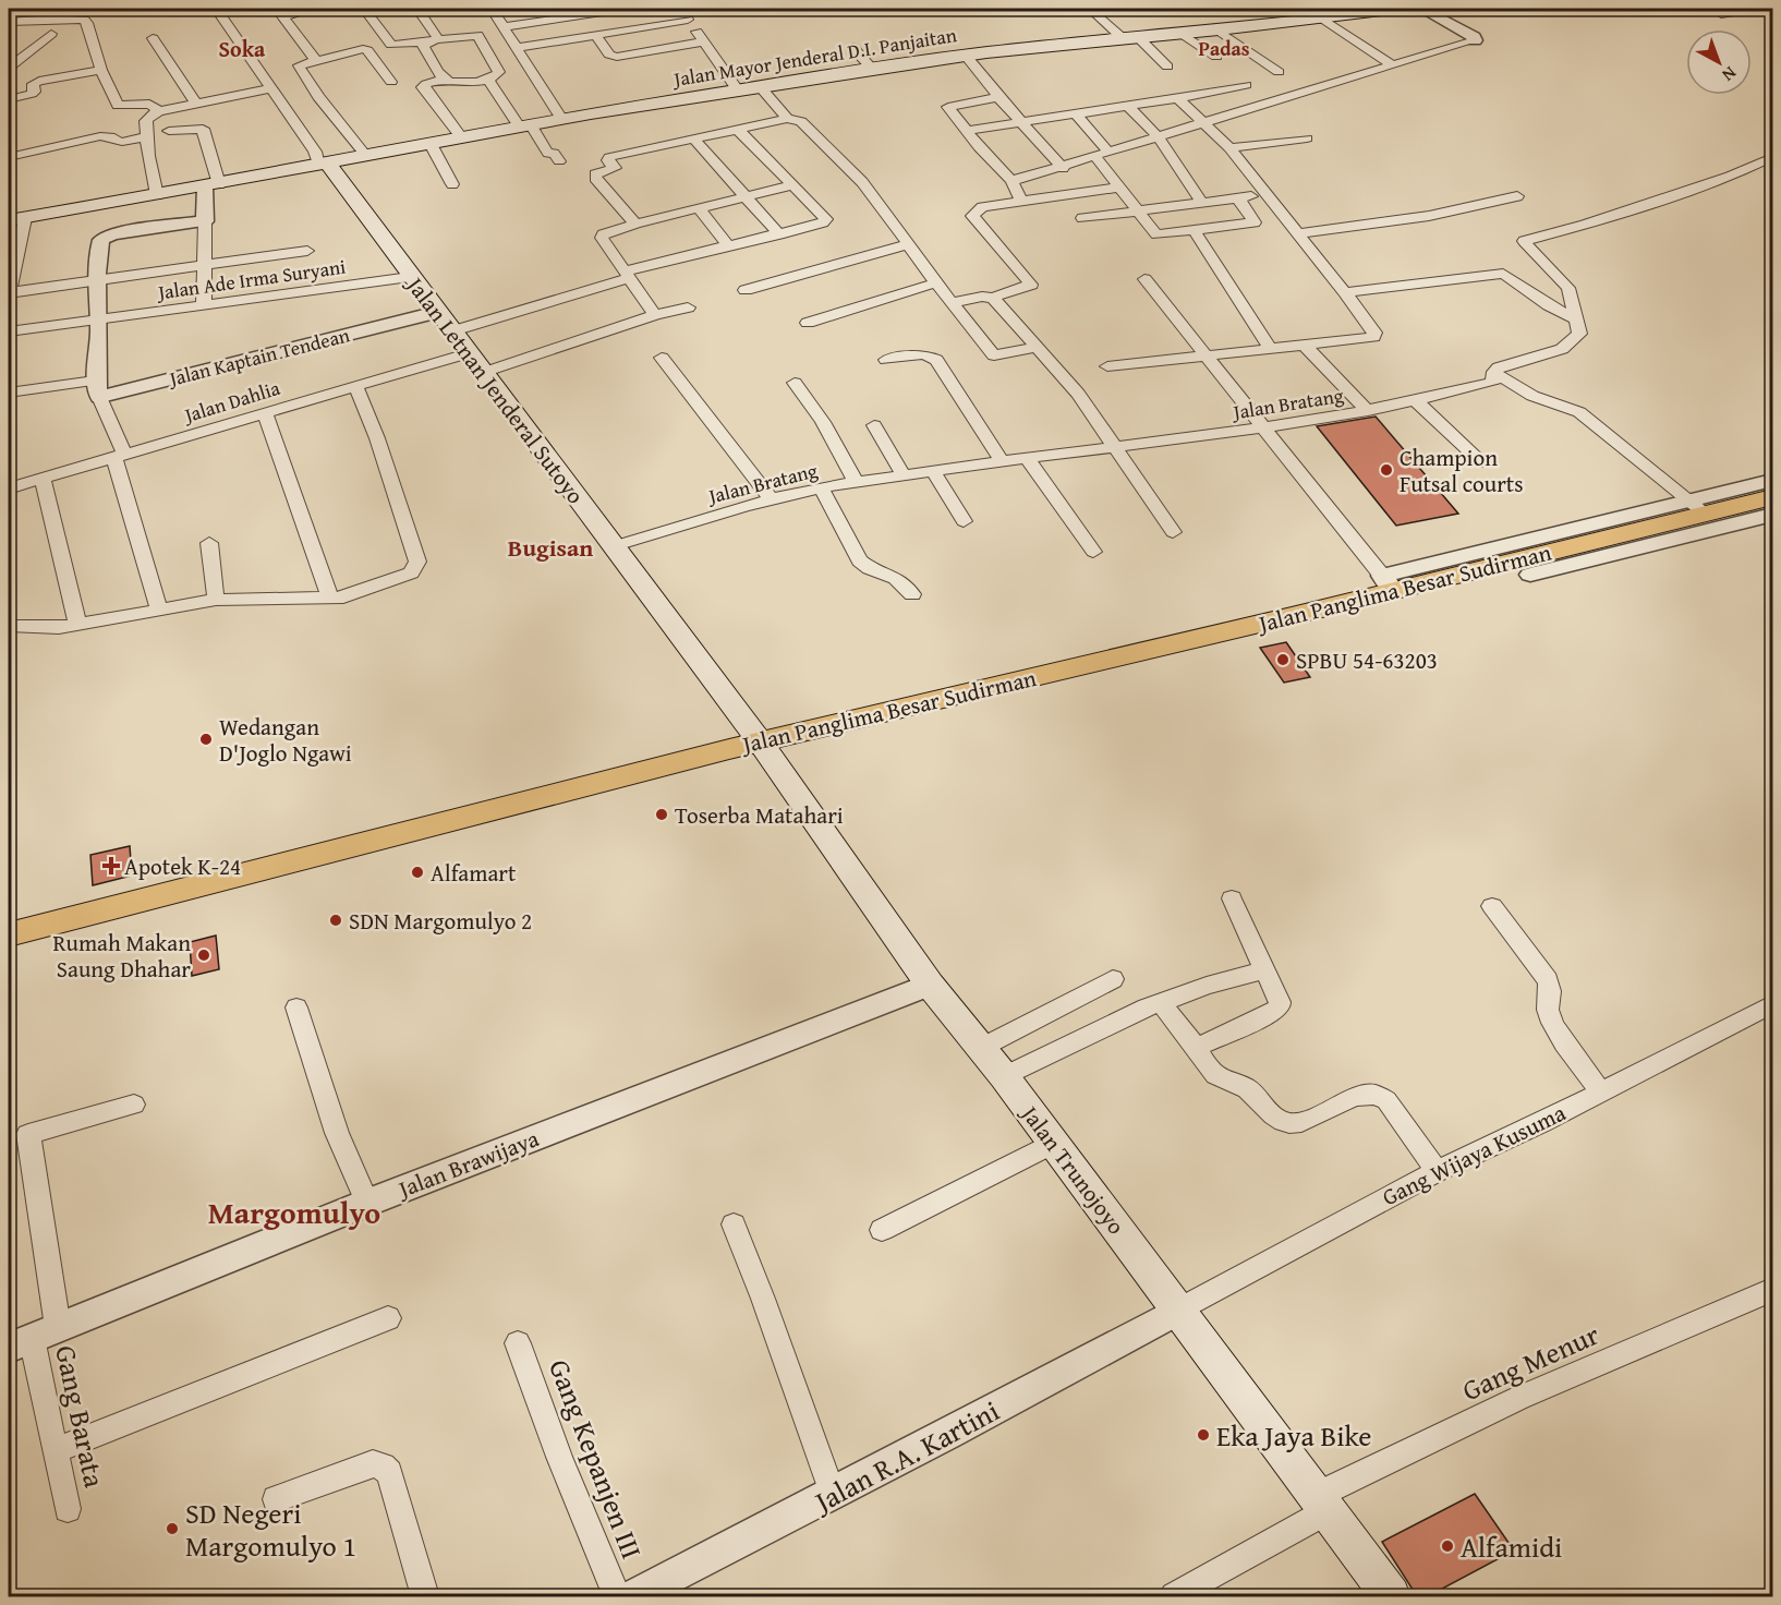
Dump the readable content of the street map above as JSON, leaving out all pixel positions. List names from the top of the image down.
{
  "streets": {
    "main road": [
      "Jalan Mayor Jenderal D.I. Panjaitan",
      "Jalan Letnan Jenderal Sutoyo",
      "Jalan Panglima Besar Sudirman",
      "Jalan Trunojoyo"
    ],
    "street": [
      "Jalan Ade Irma Suryani",
      "Jalan Kaptain Tendean",
      "Jalan Dahlia",
      "Jalan Bratang",
      "Gang Wijaya Kusuma",
      "Jalan Brawijaya",
      "Gang Menur",
      "Gang Barata",
      "Jalan R.A. Kartini",
      "Gang Kepanjen III"
    ]
  },
  "crossings": [
    ["Jalan Mayor Jenderal D.I. Panjaitan", "Jalan Letnan Jenderal Sutoyo"],
    ["Jalan Ade Irma Suryani", "Jalan Letnan Jenderal Sutoyo"],
    ["Jalan Kaptain Tendean", "Jalan Letnan Jenderal Sutoyo"],
    ["Jalan Letnan Jenderal Sutoyo", "Jalan Dahlia"],
    ["Jalan Letnan Jenderal Sutoyo", "Jalan Bratang"],
    ["Jalan Letnan Jenderal Sutoyo", "Jalan Panglima Besar Sudirman"],
    ["Jalan Letnan Jenderal Sutoyo", "Jalan Trunojoyo"],
    ["Jalan Panglima Besar Sudirman", "Jalan Trunojoyo"],
    ["Gang Wijaya Kusuma", "Jalan Trunojoyo"],
    ["Gang Wijaya Kusuma", "Jalan R.A. Kartini"],
    ["Jalan Brawijaya", "Jalan Trunojoyo"],
    ["Jalan Brawijaya", "Gang Barata"],
    ["Jalan Trunojoyo", "Gang Menur"],
    ["Jalan Trunojoyo", "Jalan R.A. Kartini"]
  ],
  "districts": [
    "Soka",
    "Padas",
    "Bugisan",
    "Margomulyo"
  ],
  "places": {
    "other": [
      "Champion Futsal courts",
      "SPBU 54-63203",
      "Wedangan D'Joglo Ngawi",
      "Toserba Matahari",
      "Alfamart",
      "SDN Margomulyo 2",
      "Rumah Makan Saung Dhahar",
      "Eka Jaya Bike",
      "SD Negeri Margomulyo 1",
      "Alfamidi"
    ],
    "health": ["Apotek K-24"]
  },
  "north": "bottom right"
}
